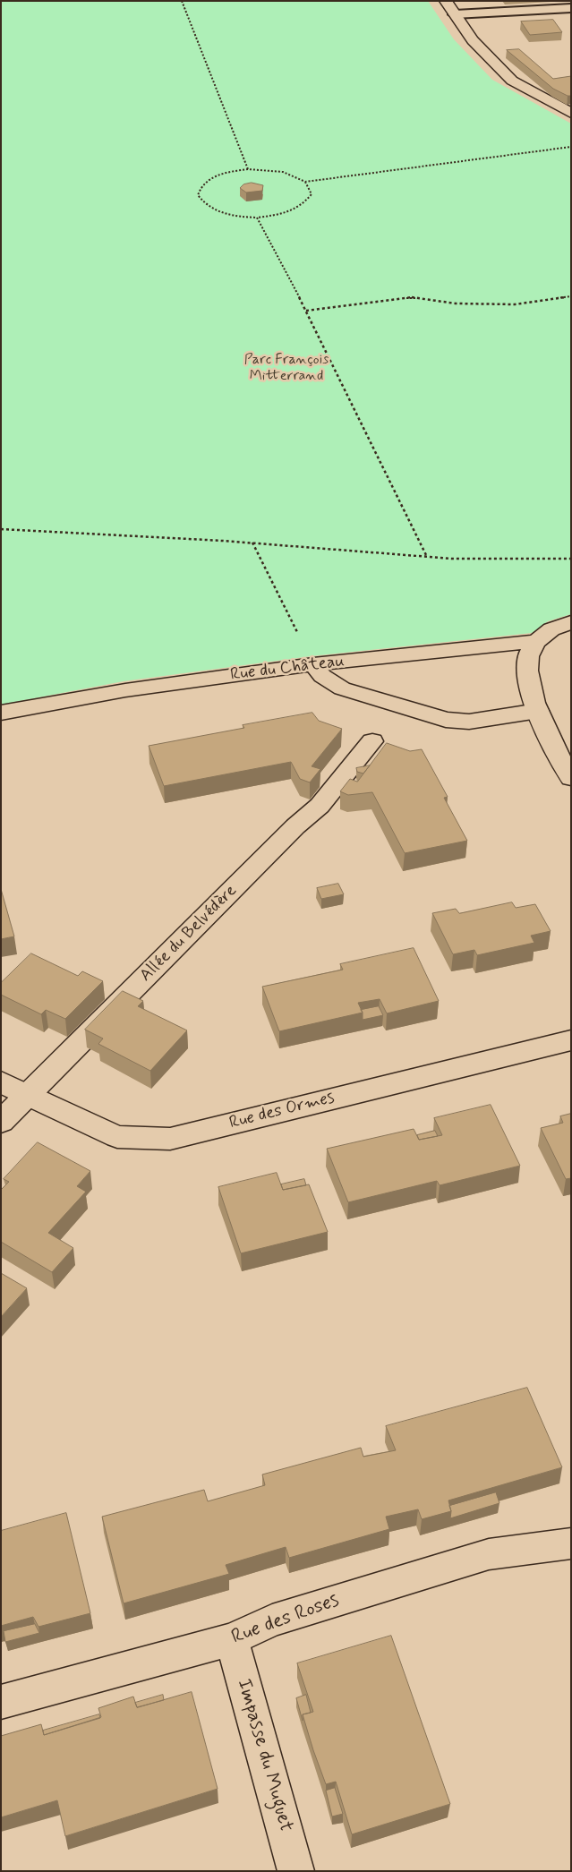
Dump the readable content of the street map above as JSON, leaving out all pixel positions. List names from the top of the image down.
{
  "streets": {
    "street": [
      "Rue du Château",
      "Allée du Belvédère",
      "Rue des Ormes",
      "Rue des Roses",
      "Impasse du Muguet"
    ]
  },
  "crossings": [
    ["Allée du Belvédère", "Rue des Ormes"],
    ["Rue des Roses", "Impasse du Muguet"]
  ],
  "parks": ["Parc François Mitterrand"]
}
